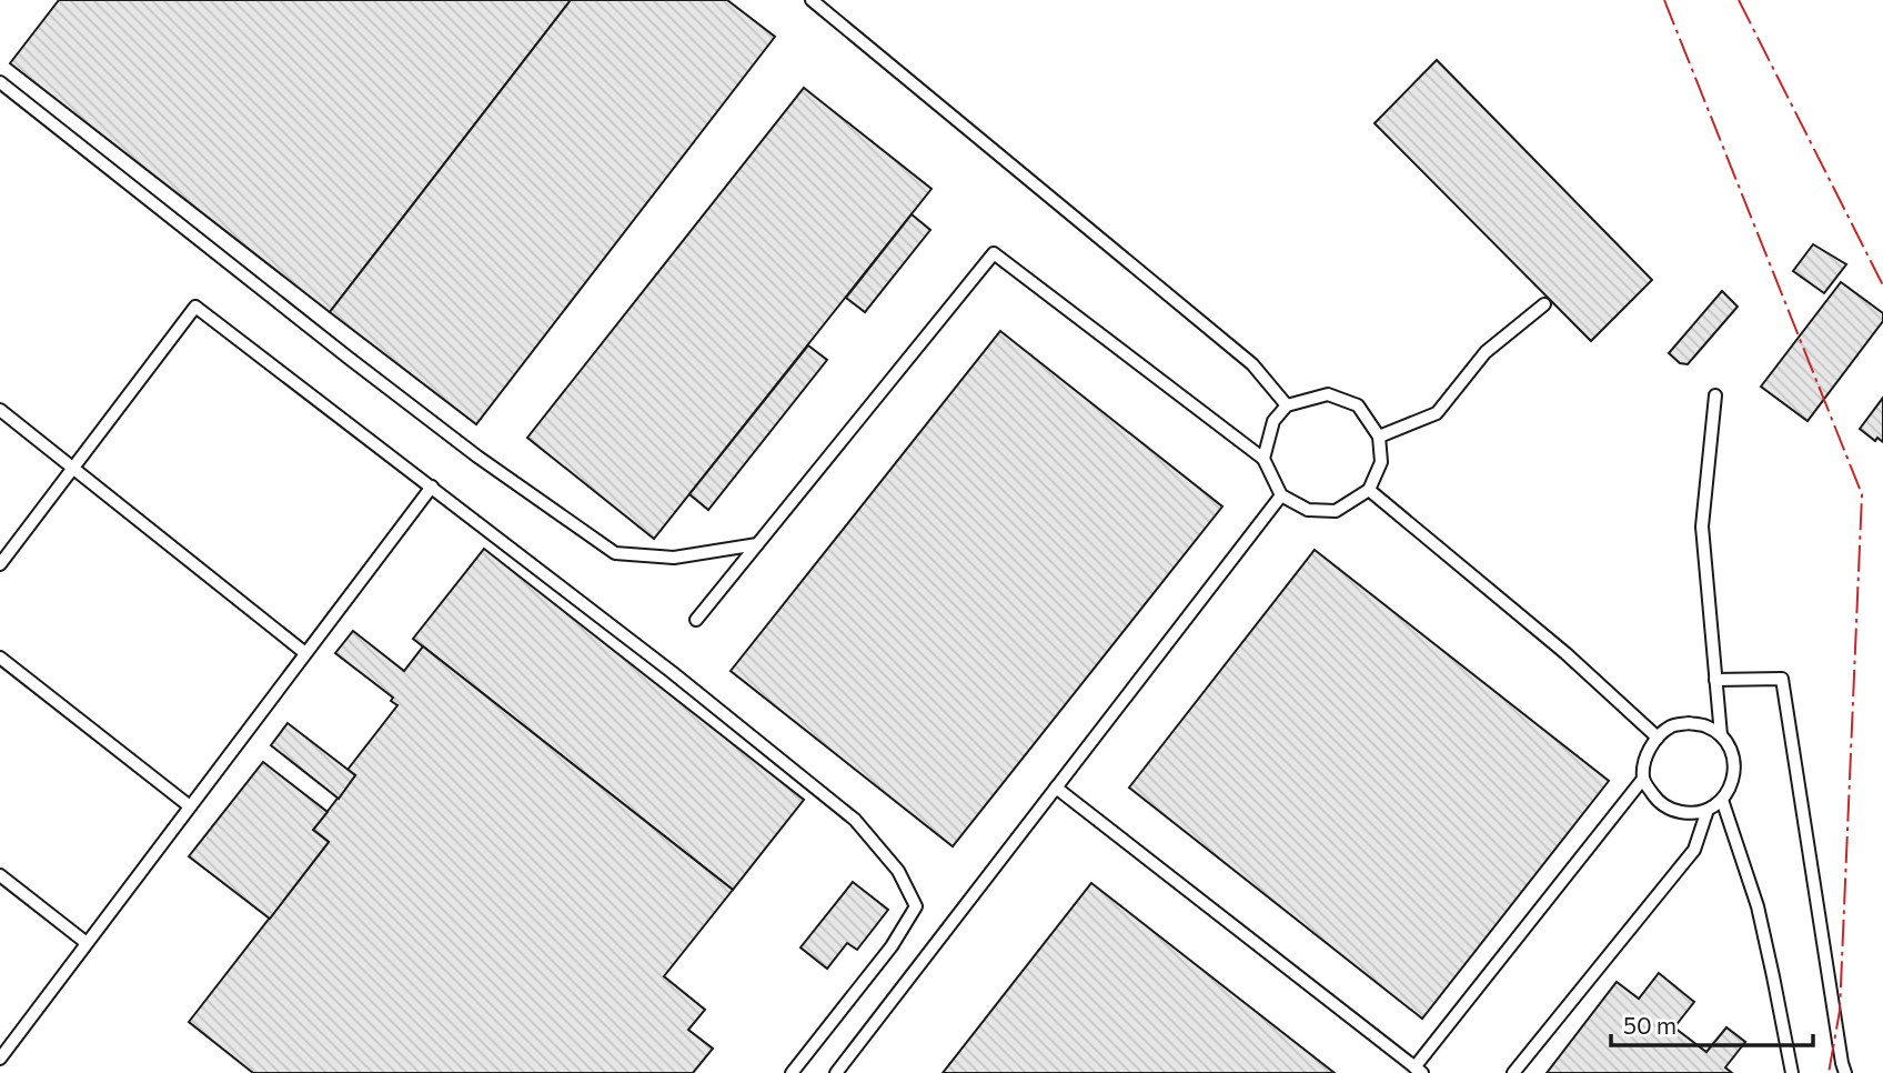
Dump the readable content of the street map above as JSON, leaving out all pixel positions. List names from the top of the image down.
{
  "scale_bar": "50 m"
}
